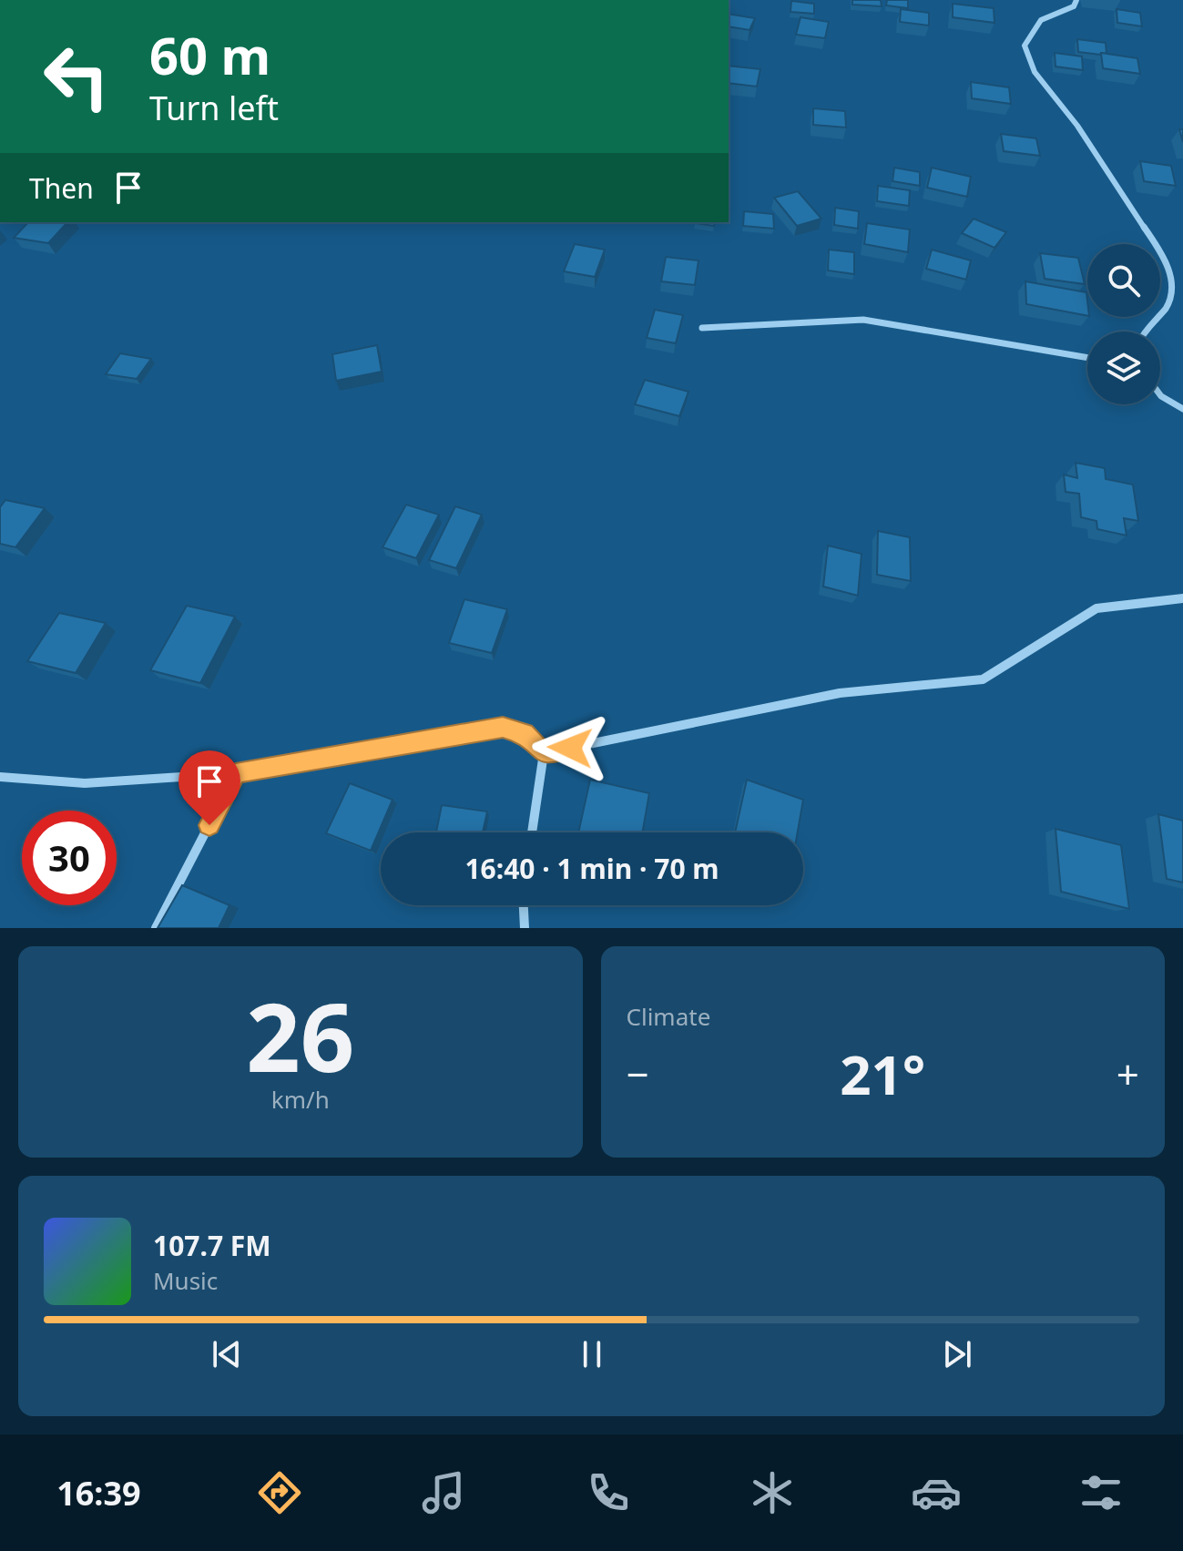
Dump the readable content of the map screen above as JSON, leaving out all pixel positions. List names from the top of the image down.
{
  "page": {
    "turn": ["60 m", "Turn left"],
    "then": "Then",
    "limit": "30",
    "trip": "16:40 · 1 min · 70 m",
    "tile": [
      ["26", "km/h"],
      "Climate"
    ],
    "heat": ["−", "21°", "+"],
    "song": ["107.7 FM", "Music"],
    "tabs": "16:39"
  }
}
